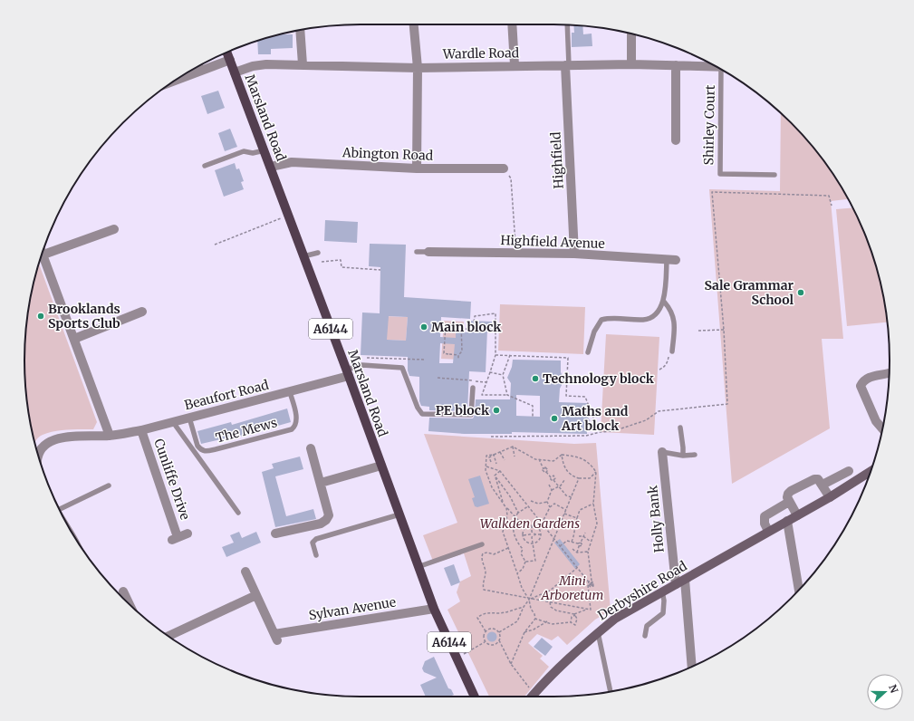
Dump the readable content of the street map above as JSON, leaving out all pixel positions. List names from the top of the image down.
{
  "streets": {
    "main road": ["Marsland Road", "A6144"],
    "street": [
      "Wardle Road",
      "Abington Road",
      "Highfield",
      "Highfield Avenue",
      "Beaufort Road",
      "Cunliffe Drive",
      "Holly Bank",
      "Derbyshire Road",
      "Sylvan Avenue"
    ],
    "lane": ["Shirley Court", "The Mews"]
  },
  "crossings": [
    ["Wardle Road", "Marsland Road"],
    ["Wardle Road", "Highfield"],
    ["Marsland Road", "Abington Road"],
    ["Marsland Road", "Beaufort Road"],
    ["Marsland Road", "Sylvan Avenue"],
    ["Highfield", "Highfield Avenue"],
    ["Beaufort Road", "The Mews"],
    ["Beaufort Road", "Cunliffe Drive"],
    ["Holly Bank", "Derbyshire Road"]
  ],
  "parks": ["Walkden Gardens", "Mini Arboretum"],
  "places": [
    "Sale Grammar School",
    "Brooklands Sports Club",
    "Main block",
    "Technology block",
    "PE block",
    "Maths and Art block"
  ],
  "north": "right"
}
